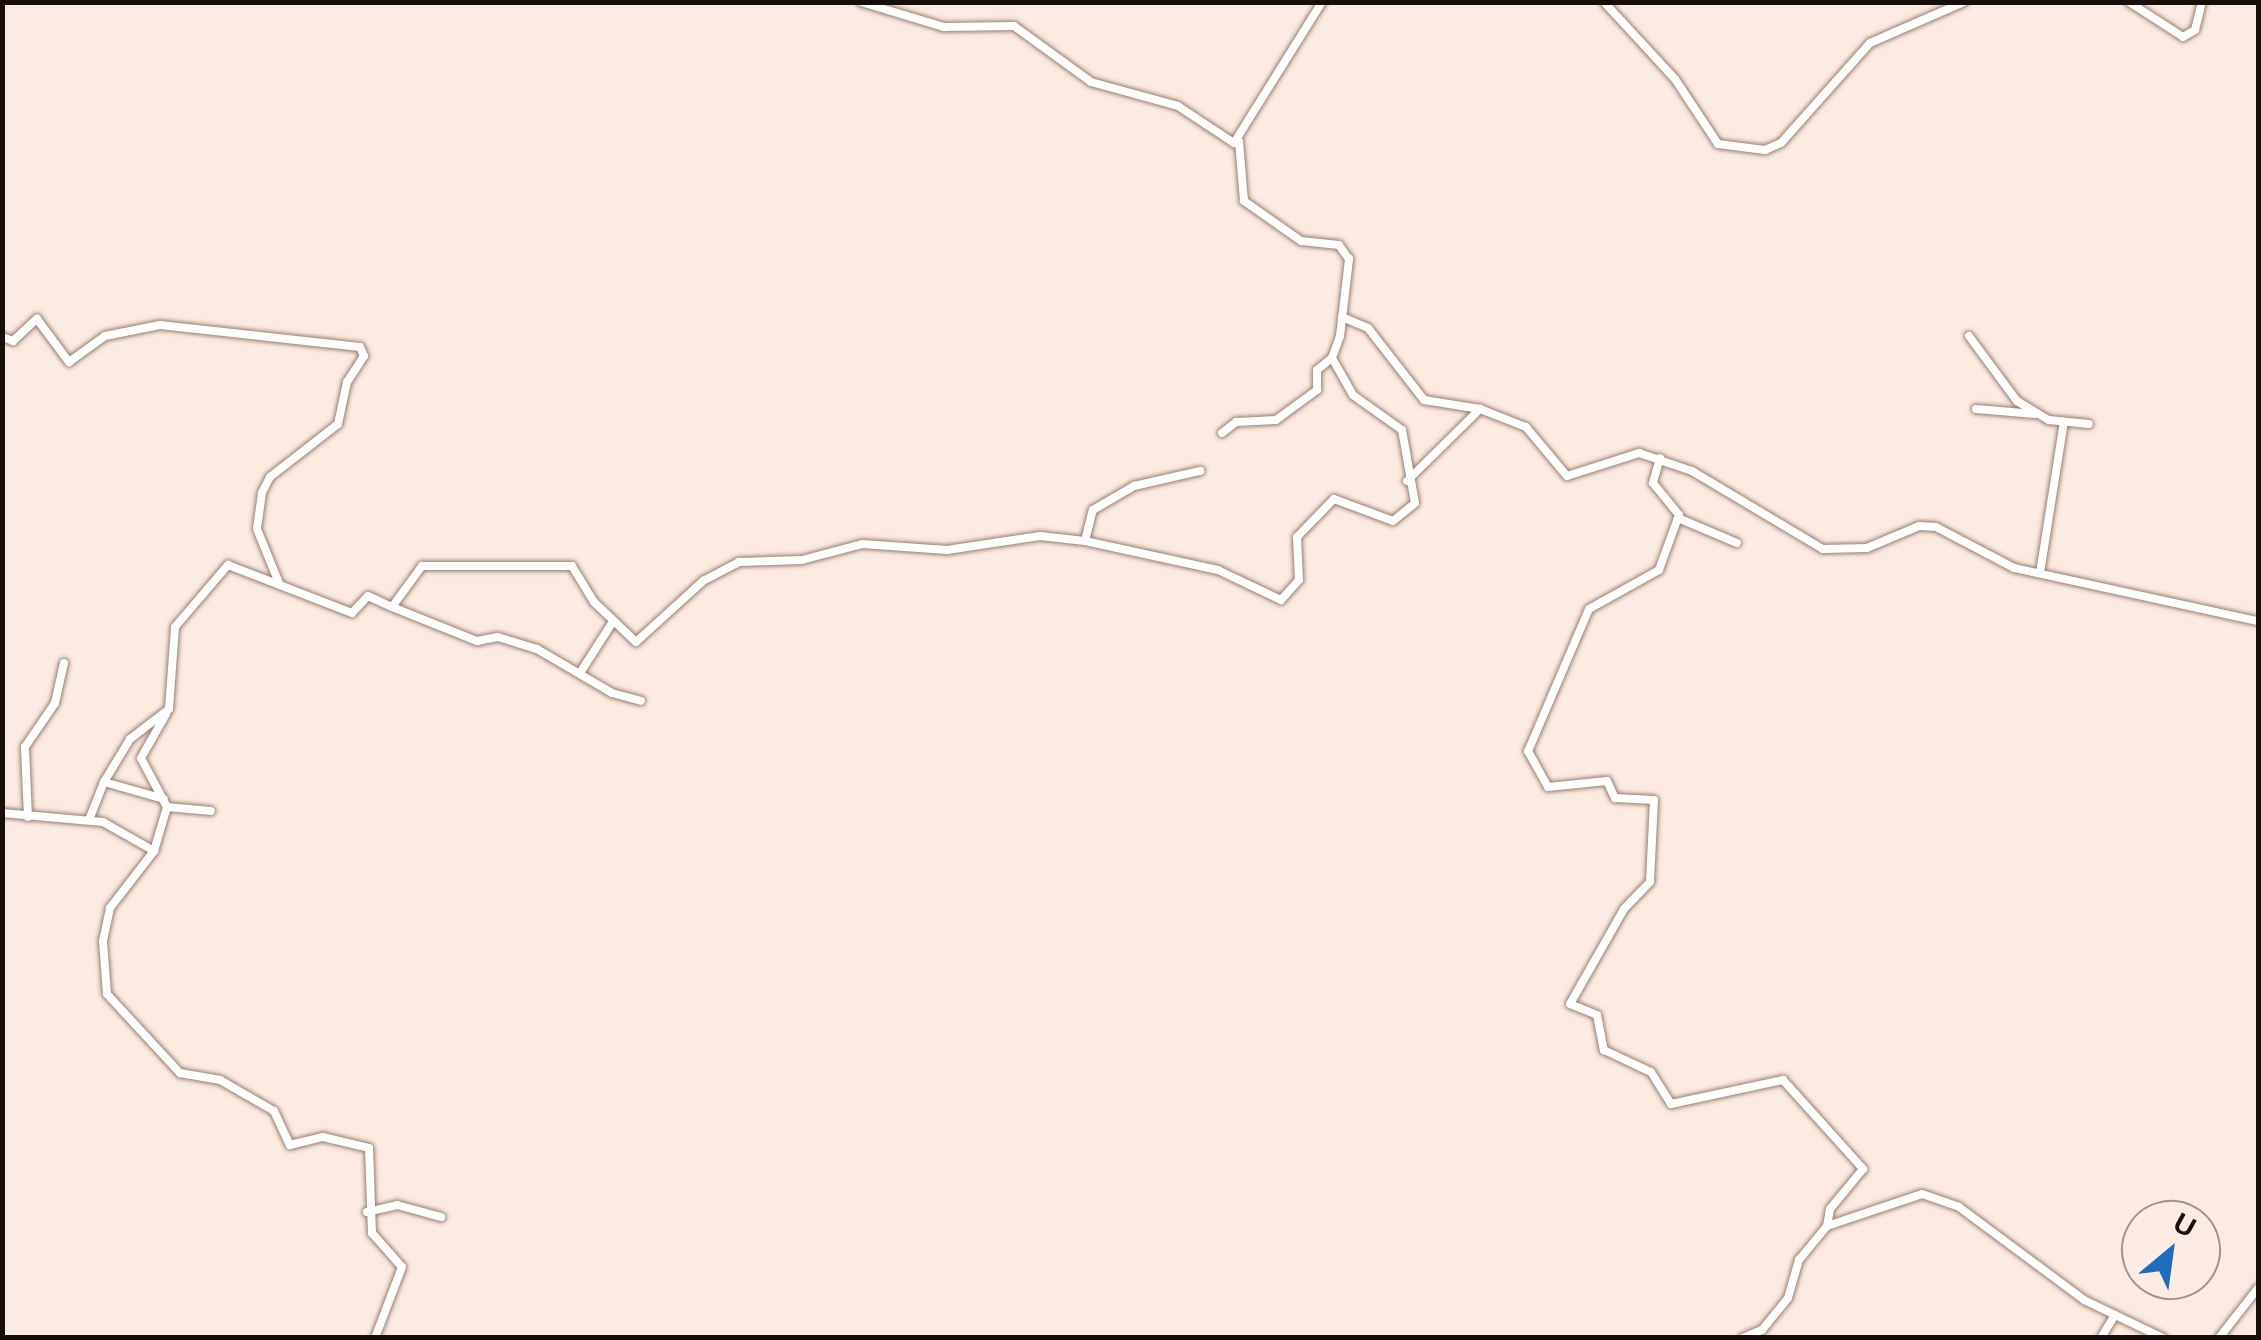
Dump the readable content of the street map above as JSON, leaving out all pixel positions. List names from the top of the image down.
{
  "north": "top right"
}
